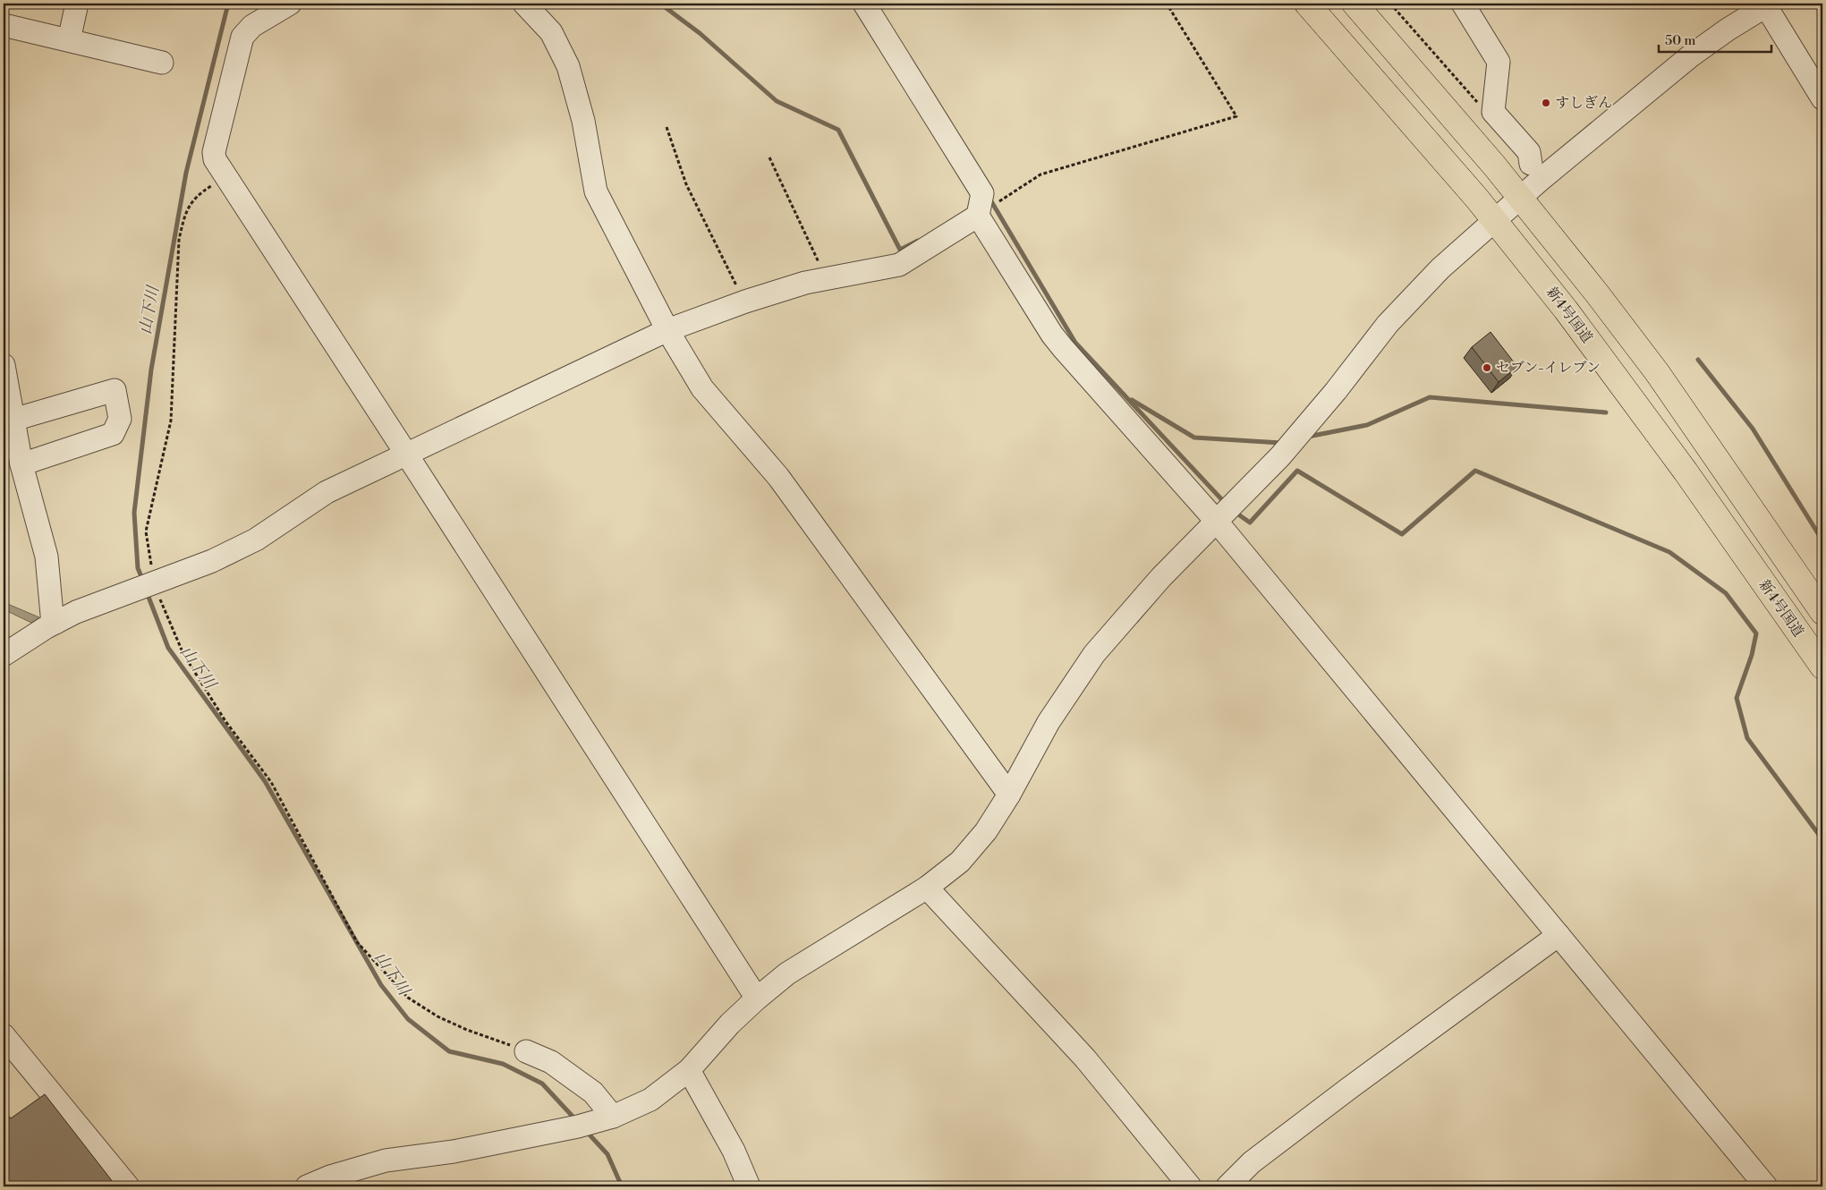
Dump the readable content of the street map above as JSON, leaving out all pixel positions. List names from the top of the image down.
{
  "streets": {
    "highway": ["新4号国道"]
  },
  "water": ["山下川"],
  "places": ["すしぎん", "セブン-イレブン"],
  "scale_bar": "50 m"
}
